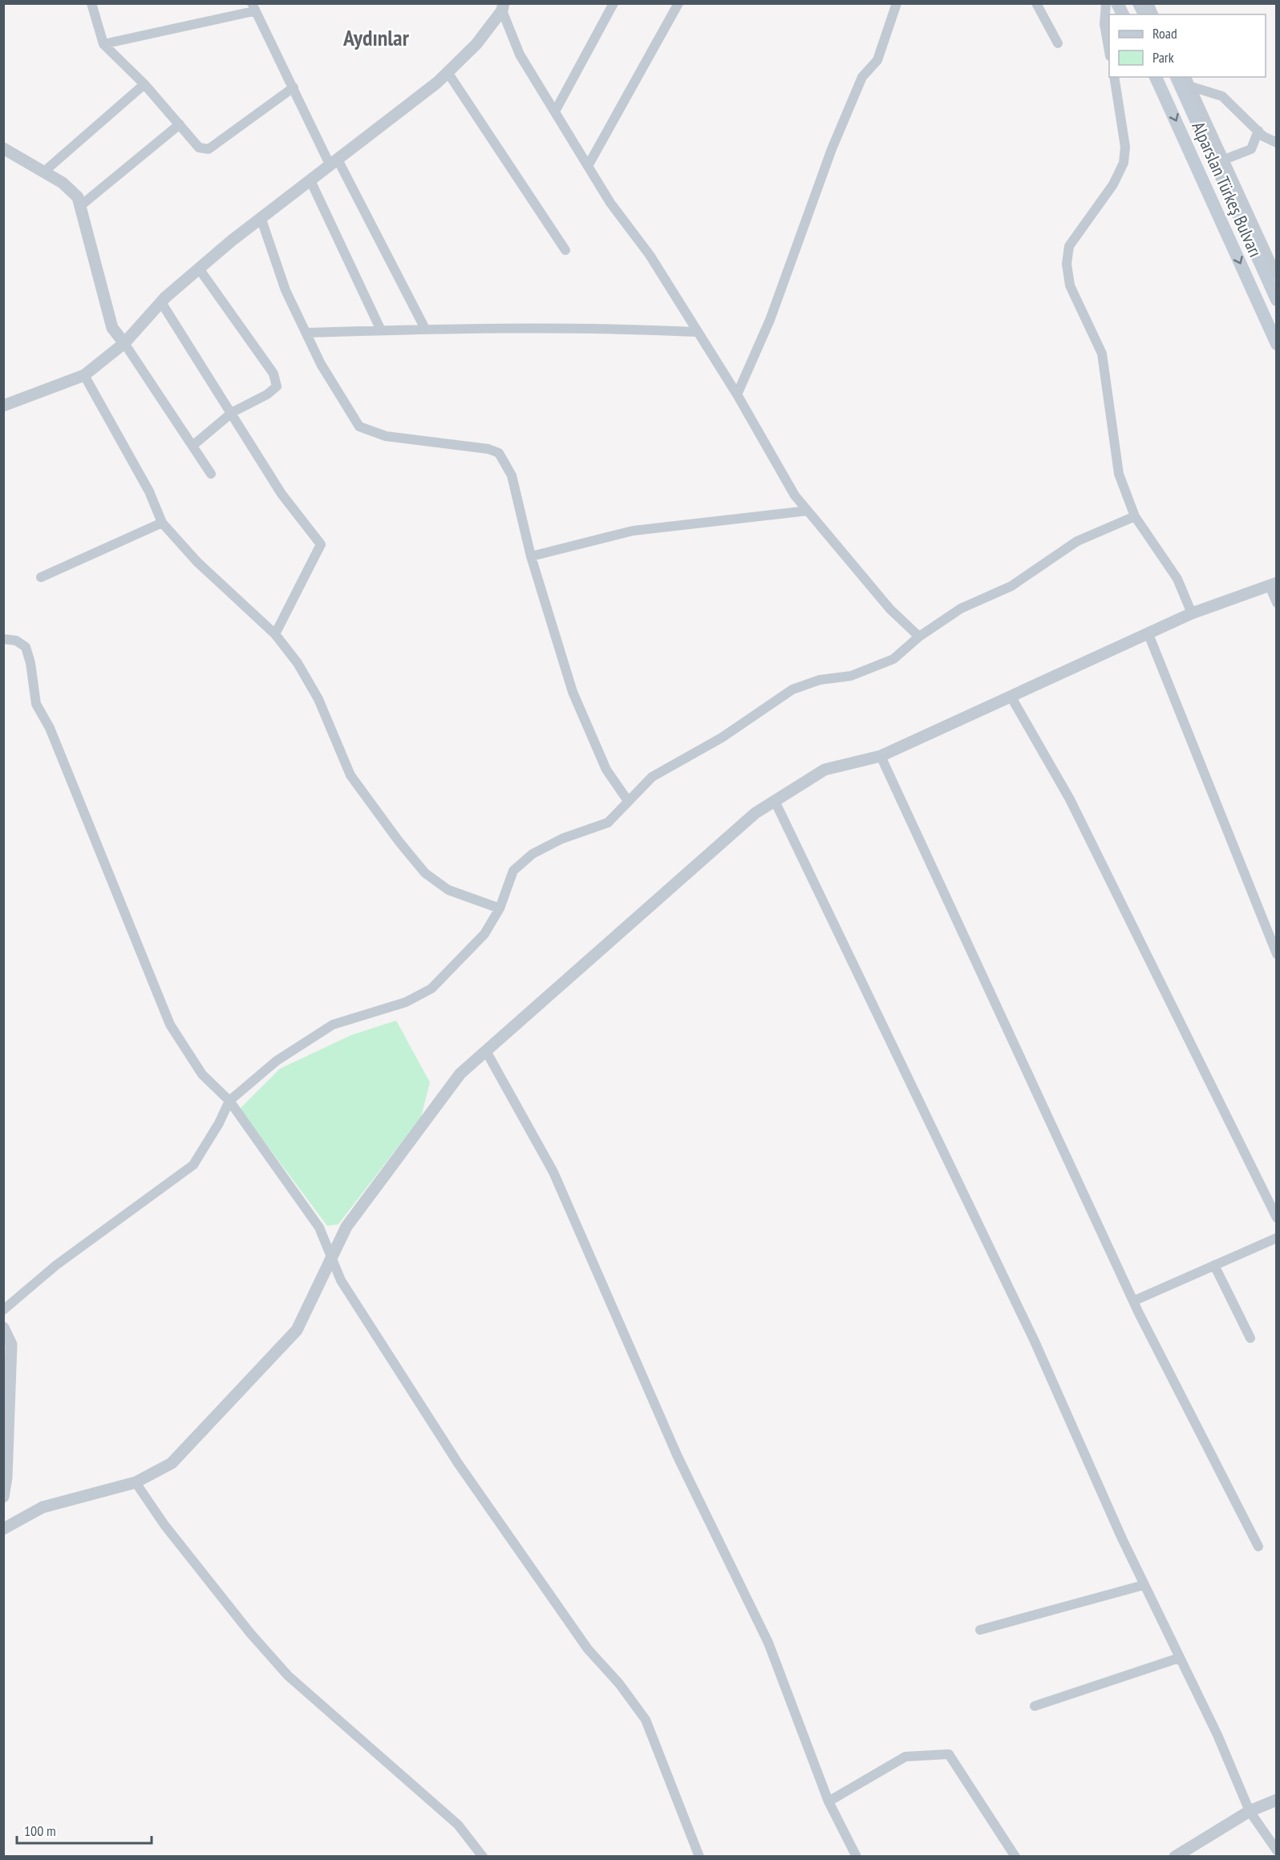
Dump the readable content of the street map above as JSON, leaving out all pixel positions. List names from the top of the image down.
{
  "streets": {
    "main road": ["Alparslan Türkeş Bulvarı"]
  },
  "districts": ["Aydınlar"],
  "legend": ["Road", "Park"],
  "scale_bar": "100 m"
}
